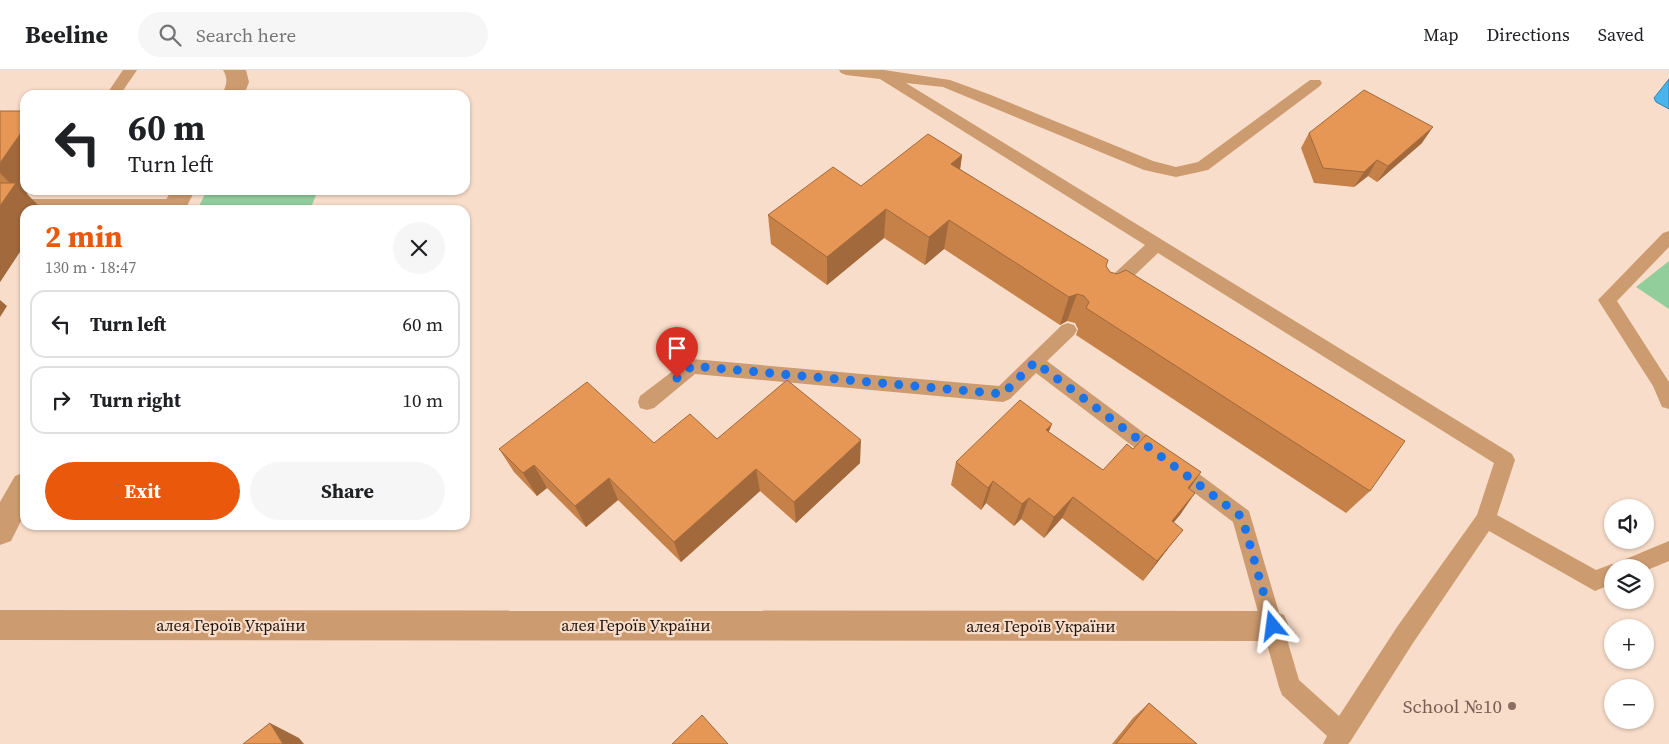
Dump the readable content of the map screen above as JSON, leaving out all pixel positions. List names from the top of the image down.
{
  "streets": {
    "street": ["алея Героїв України"]
  },
  "places": ["School №10"],
  "page": {
    "header": "Beeline",
    "search": "Search here",
    "nav": ["Map", "Directions", "Saved"],
    "turn": ["60 m", "Turn left"],
    "heading": ["2 min", "130 m · 18:47"],
    "list": [
      {
        "name": "Turn left",
        "value": "60 m"
      },
      {
        "name": "Turn right",
        "value": "10 m"
      }
    ],
    "buttons": ["Exit", "Share"],
    "map_buttons": ["+", "−"]
  }
}
